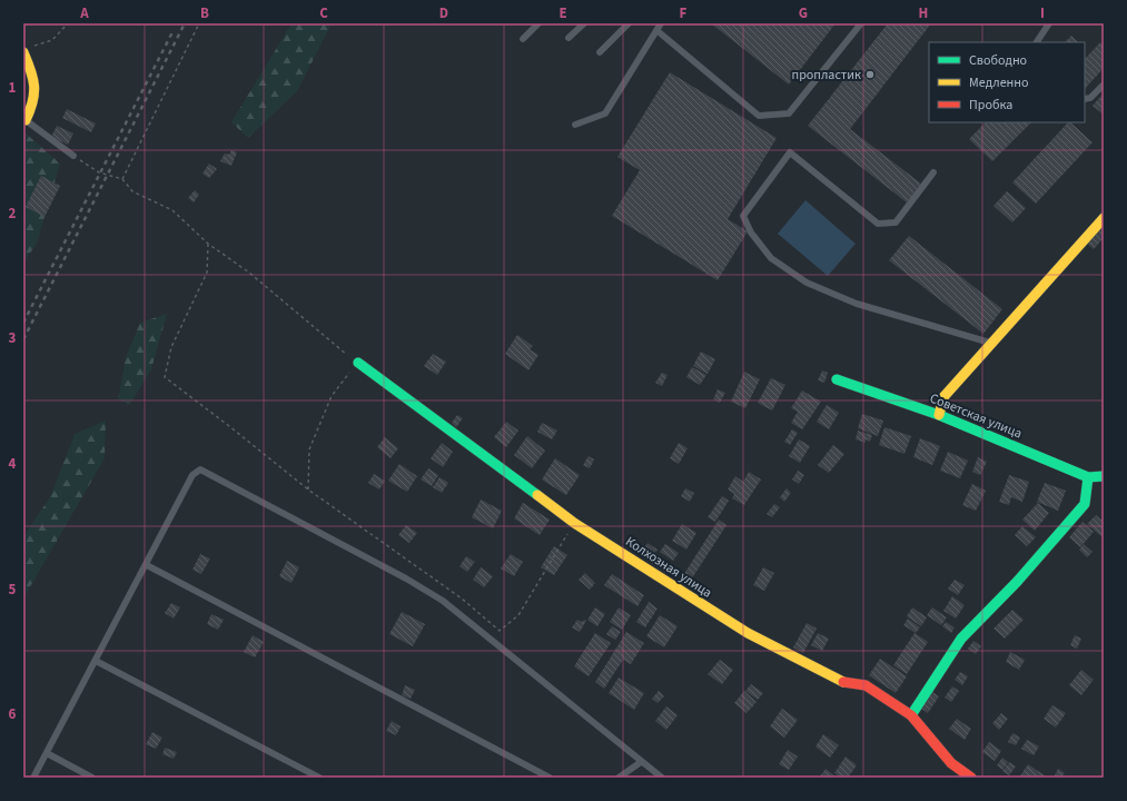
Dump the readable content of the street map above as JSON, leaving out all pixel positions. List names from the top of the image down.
{
  "streets": {
    "street": ["Советская улица", "Колхозная улица"]
  },
  "places": ["пропластик"],
  "legend": ["Свободно", "Медленно", "Пробка"],
  "grid": {
    "columns": [
      "A",
      "B",
      "C",
      "D",
      "E",
      "F",
      "G",
      "H",
      "I"
    ],
    "rows": [
      "1",
      "2",
      "3",
      "4",
      "5",
      "6"
    ]
  }
}
